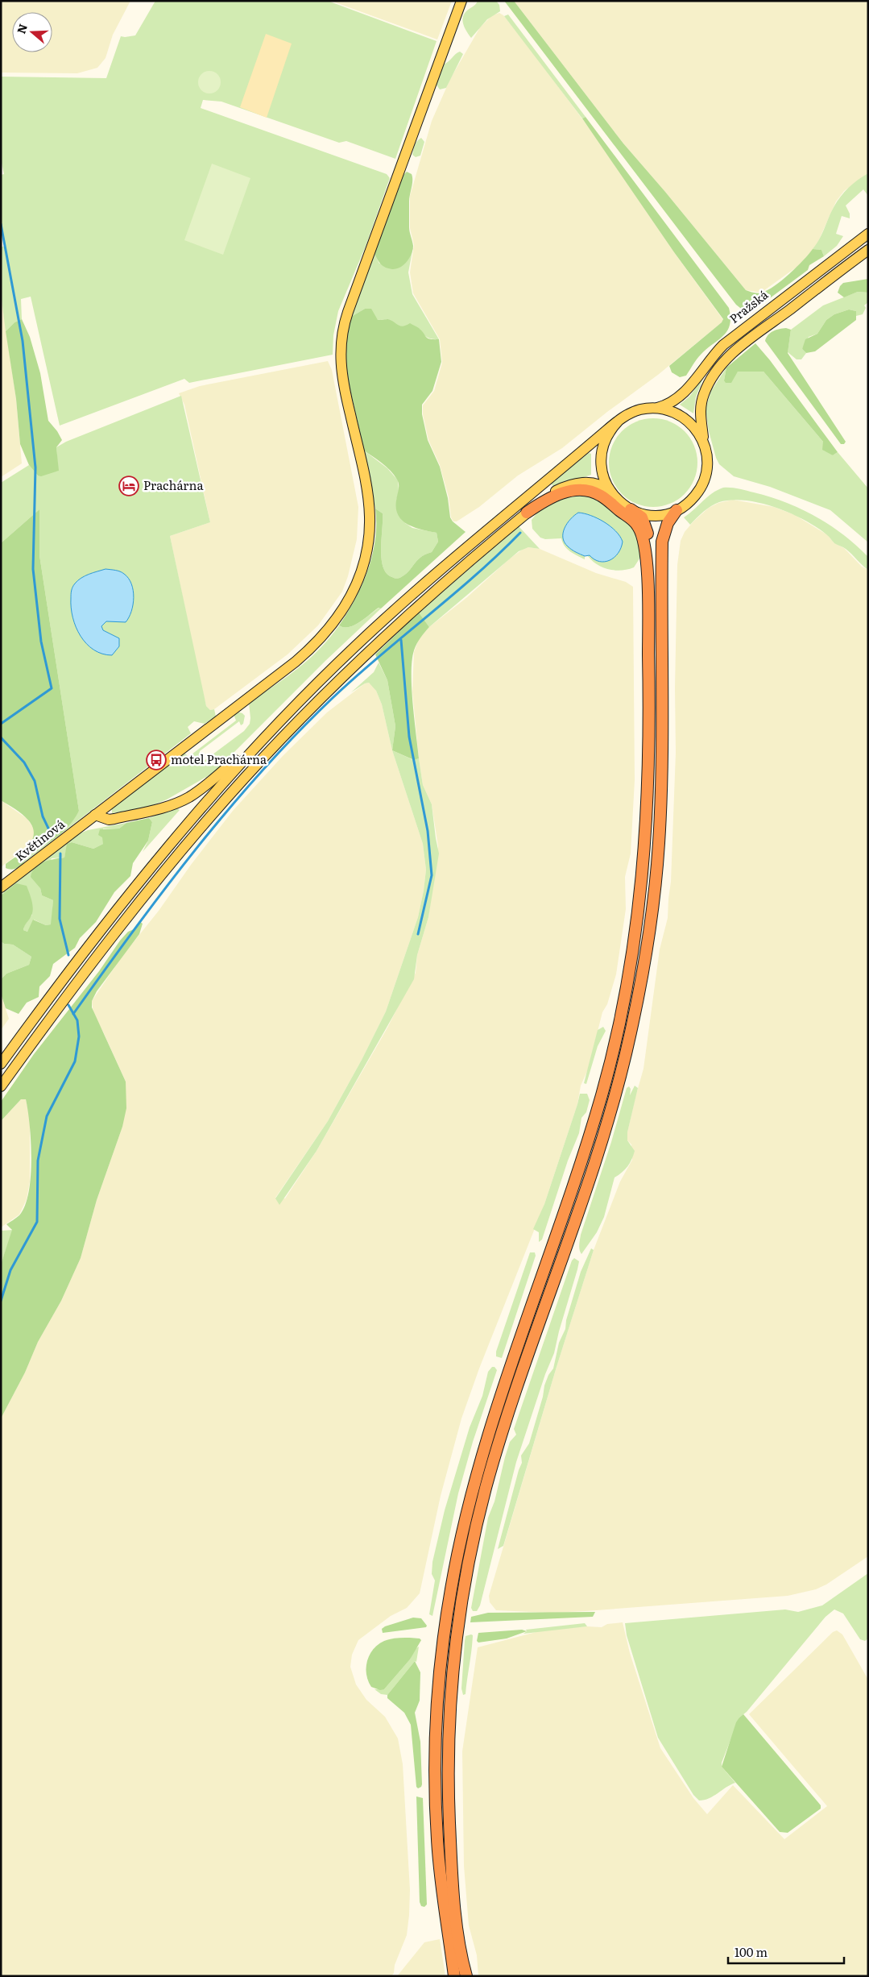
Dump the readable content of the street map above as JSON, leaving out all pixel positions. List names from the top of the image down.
{
  "streets": {
    "main road": ["Pražská", "Květinová"]
  },
  "places": {
    "hotel": ["Prachárna"],
    "bus stop": ["motel Prachárna"]
  },
  "scale_bar": "100 m",
  "north": "left"
}
